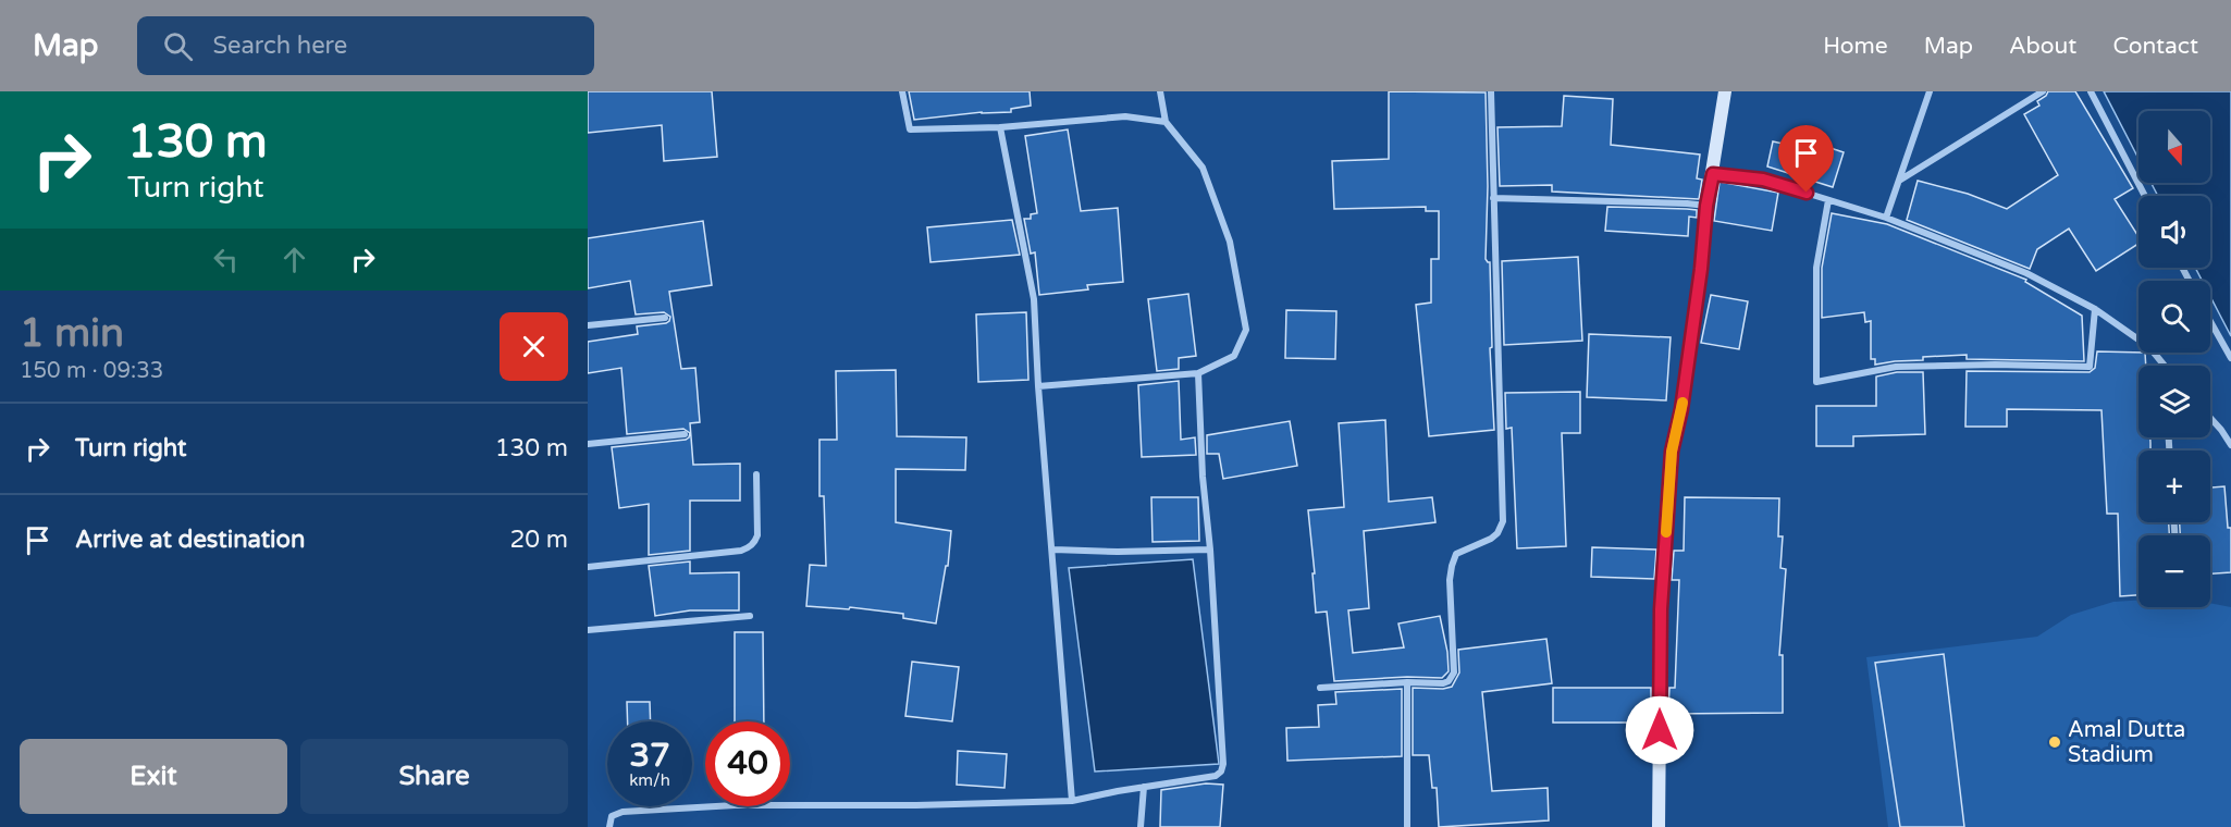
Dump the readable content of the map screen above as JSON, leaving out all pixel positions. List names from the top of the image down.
{
  "places": ["Amal Dutta Stadium"],
  "north": "bottom",
  "page": {
    "header": "Map",
    "search": "Search here",
    "nav": [
      "Home",
      "Map",
      "About",
      "Contact"
    ],
    "turn": ["130 m", "Turn right"],
    "map_buttons": ["+", "−"],
    "heading": ["1 min", "150 m · 09:33"],
    "list": [
      {
        "name": "Turn right",
        "value": "130 m"
      },
      {
        "name": "Arrive at destination",
        "value": "20 m"
      }
    ],
    "speed": "37 km/h",
    "limit": "40",
    "buttons": ["Exit", "Share"]
  }
}
